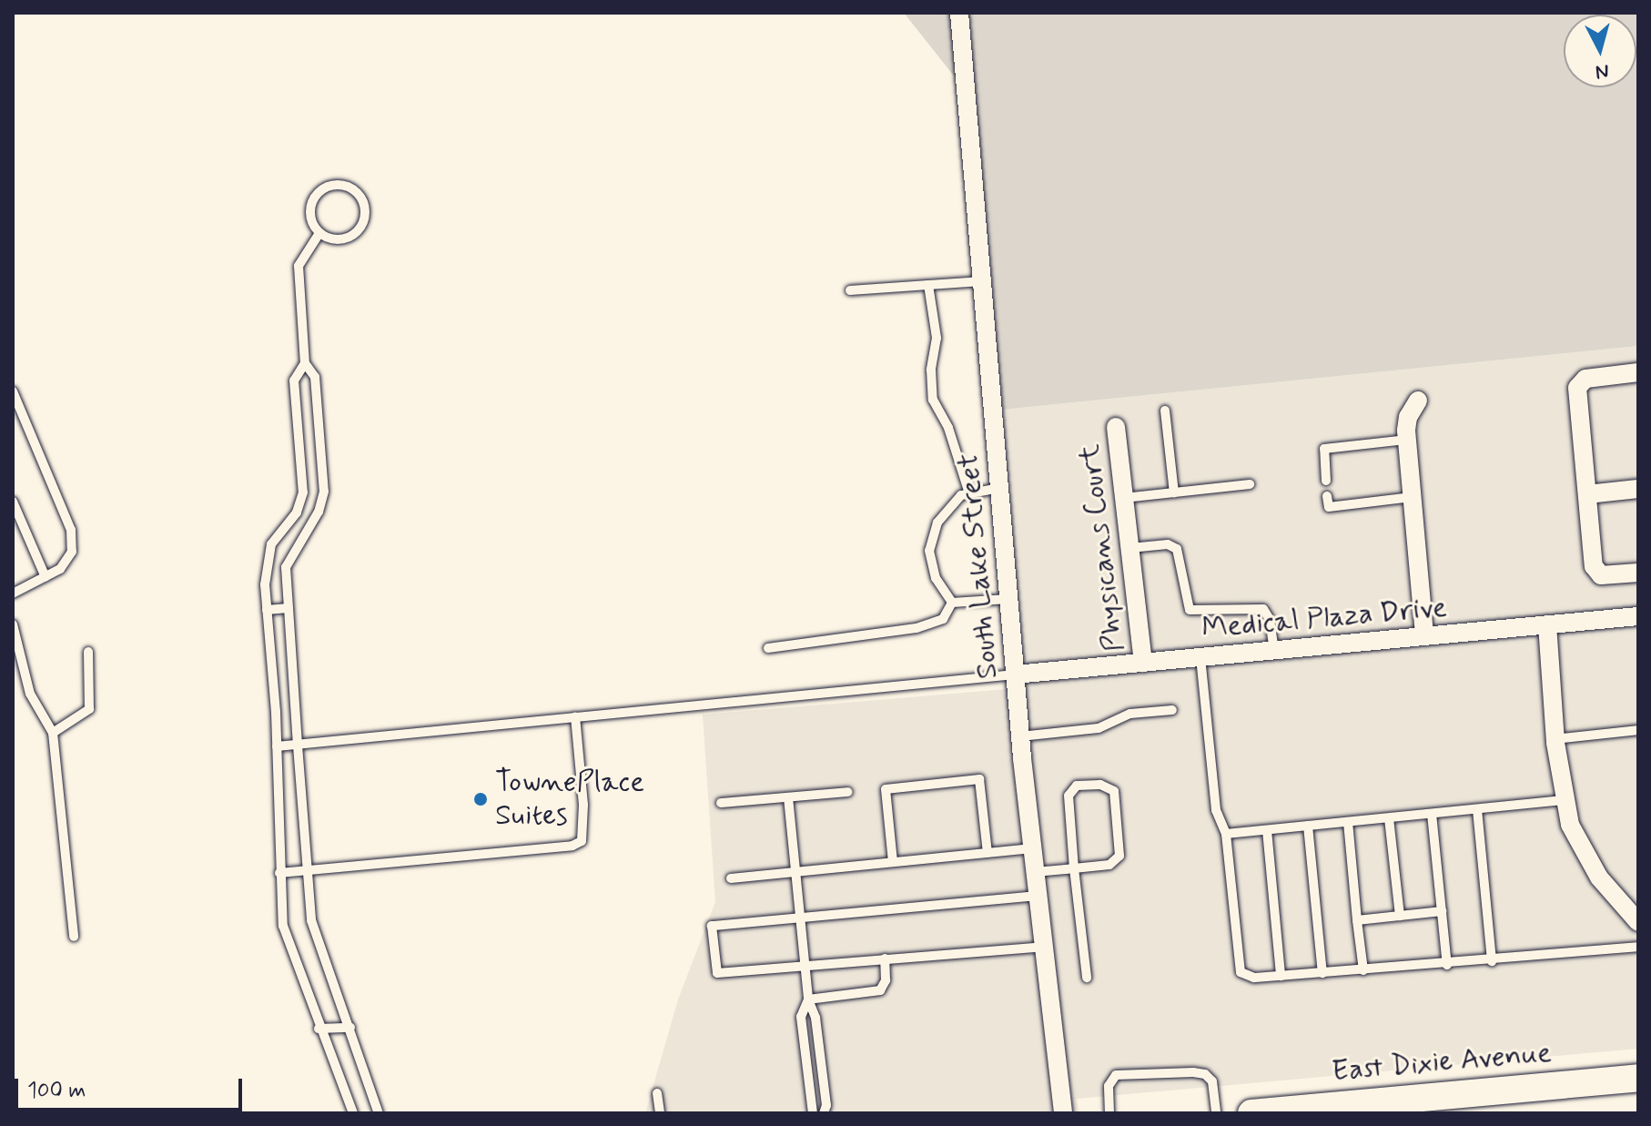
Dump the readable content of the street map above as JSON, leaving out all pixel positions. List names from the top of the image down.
{
  "streets": {
    "main road": ["East Dixie Avenue"],
    "street": ["Physicans Court", "South Lake Street", "Medical Plaza Drive"]
  },
  "crossings": [
    ["Physicans Court", "Medical Plaza Drive"],
    ["South Lake Street", "Medical Plaza Drive"]
  ],
  "places": ["TownePlace Suites"],
  "scale_bar": "100 m",
  "north": "bottom"
}
